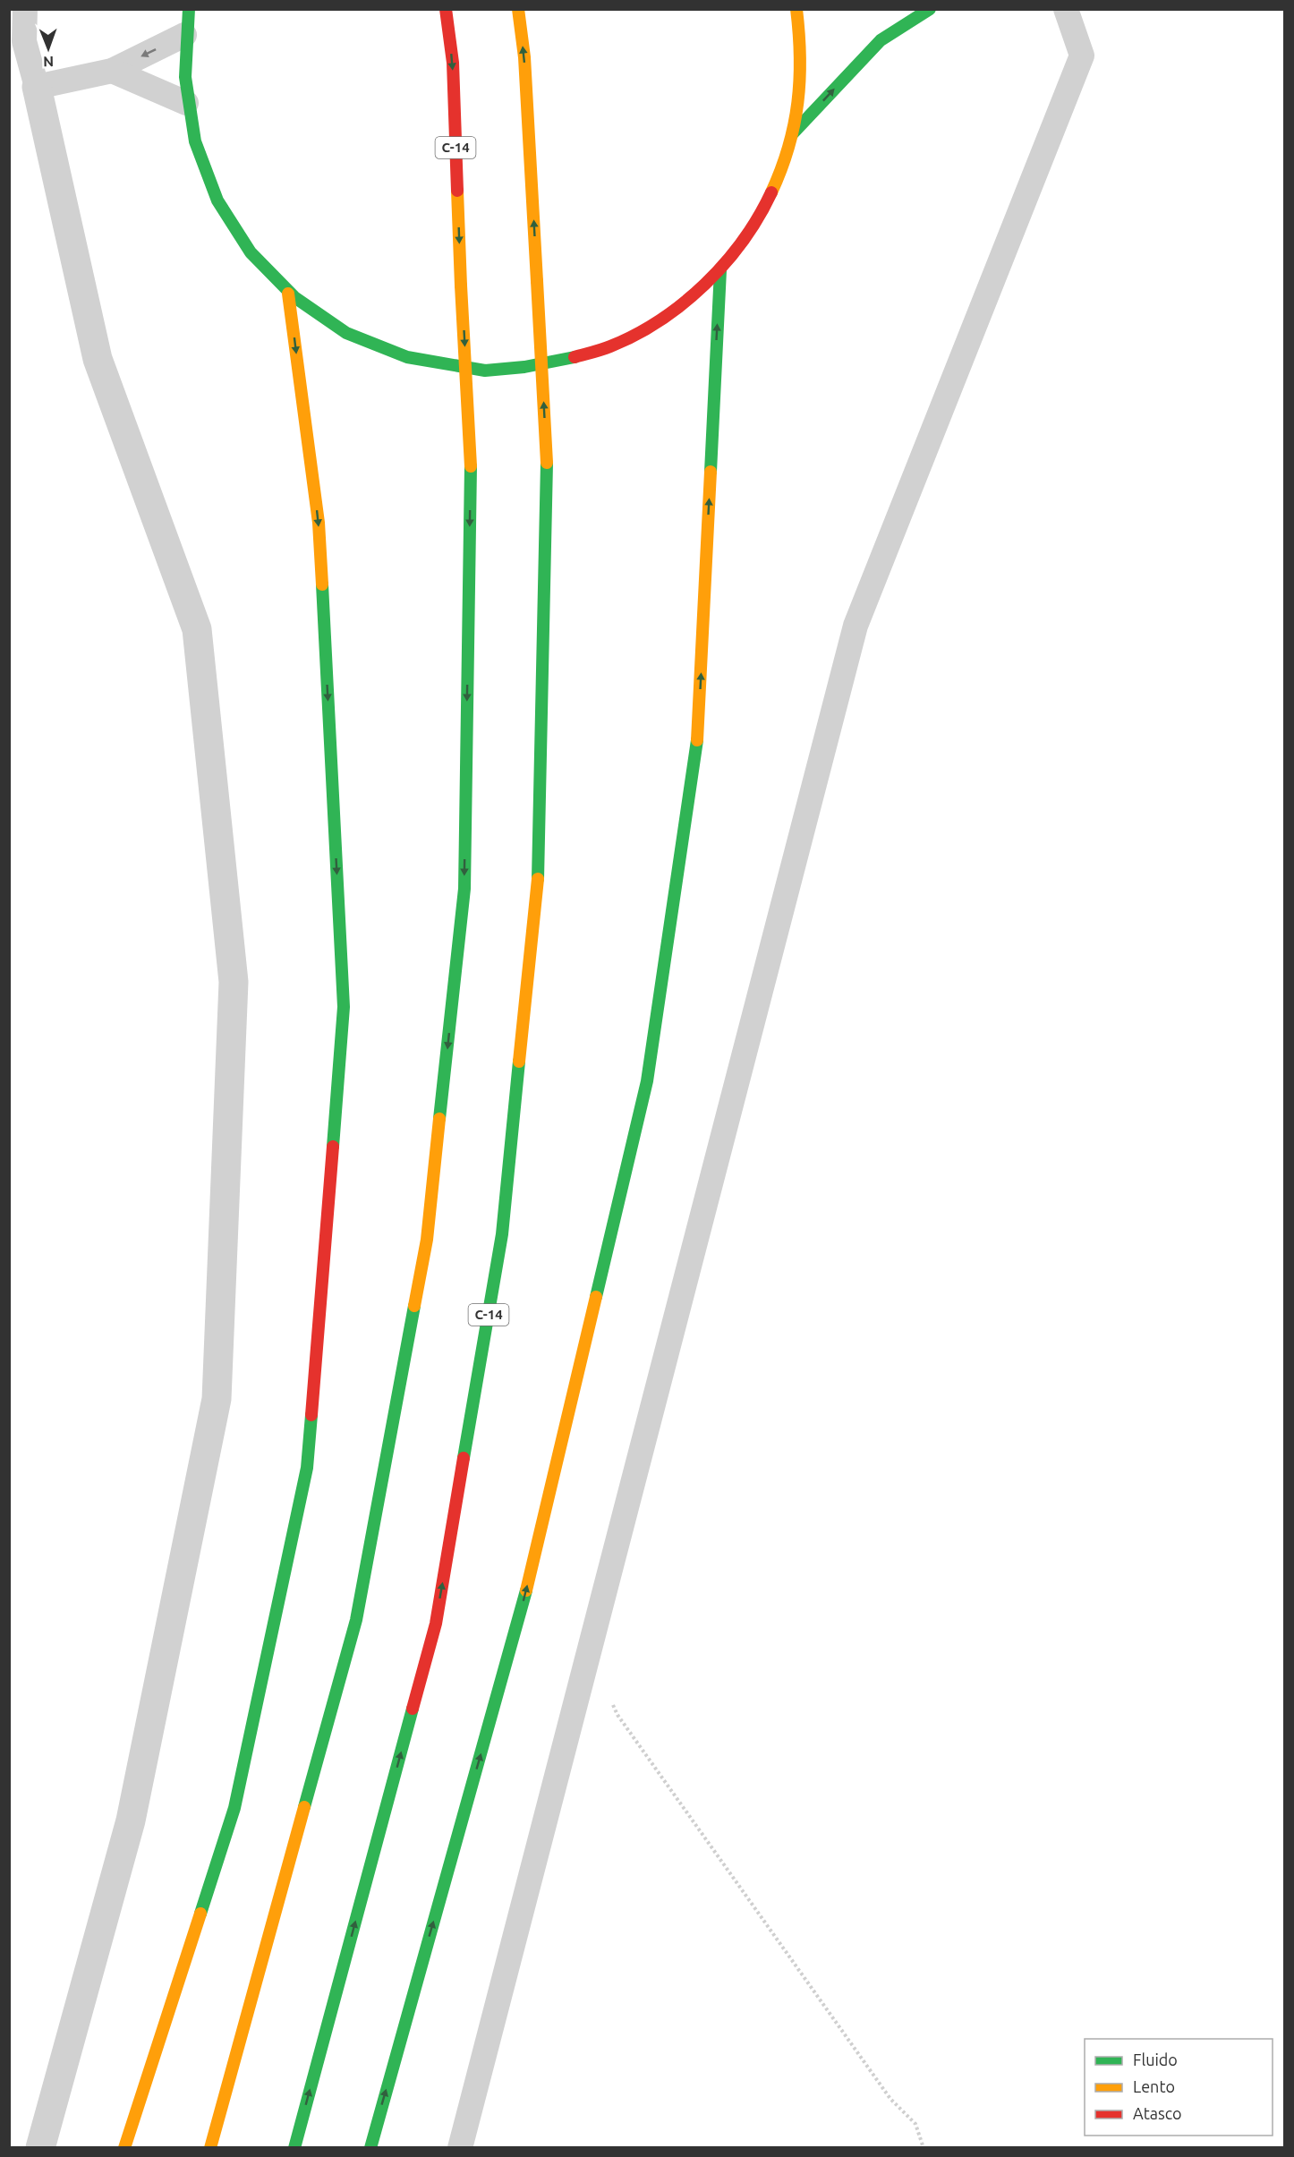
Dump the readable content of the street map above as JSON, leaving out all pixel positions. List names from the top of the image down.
{
  "streets": {
    "main road": ["C-14"]
  },
  "legend": ["Fluido", "Lento", "Atasco"],
  "north": "bottom"
}
